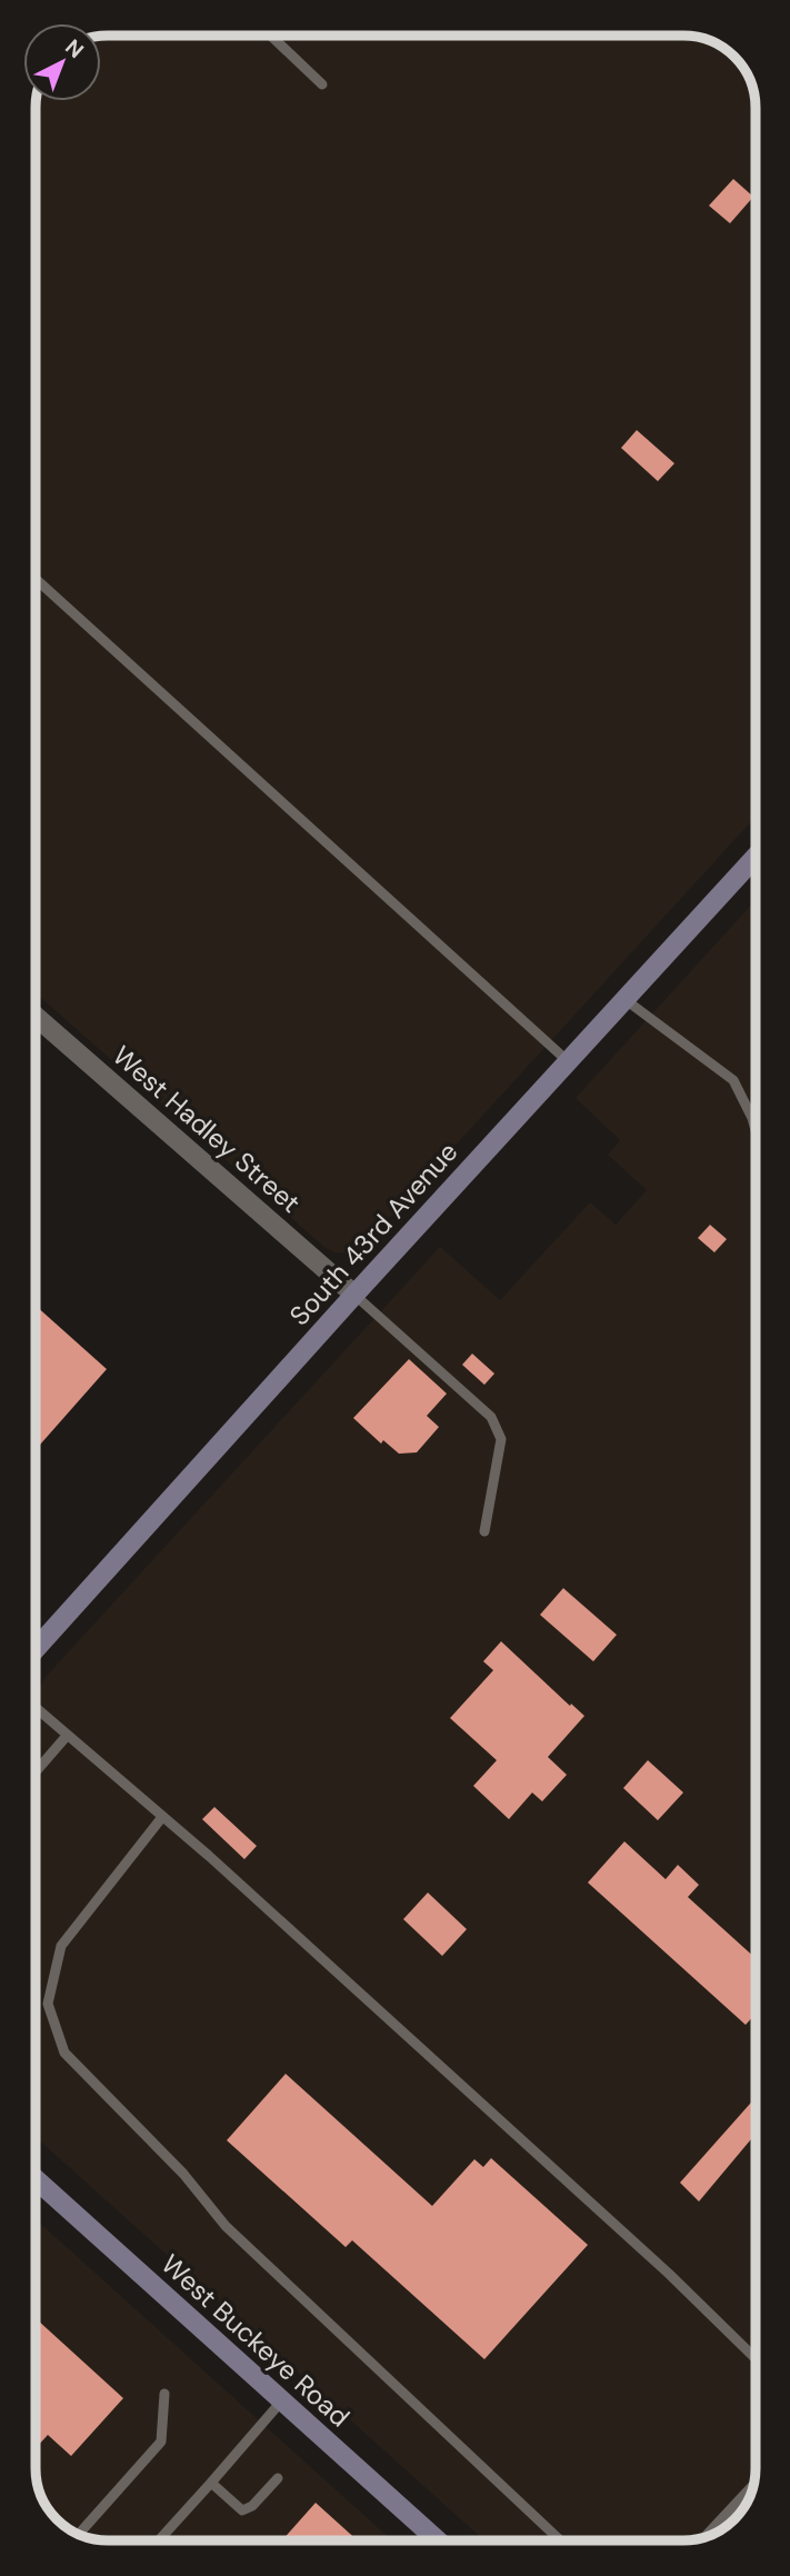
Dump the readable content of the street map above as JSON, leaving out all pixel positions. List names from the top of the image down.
{
  "streets": {
    "main road": ["South 43rd Avenue", "West Buckeye Road"],
    "street": ["West Hadley Street"]
  },
  "crossings": [
    ["West Hadley Street", "South 43rd Avenue"]
  ],
  "north": "top right"
}
